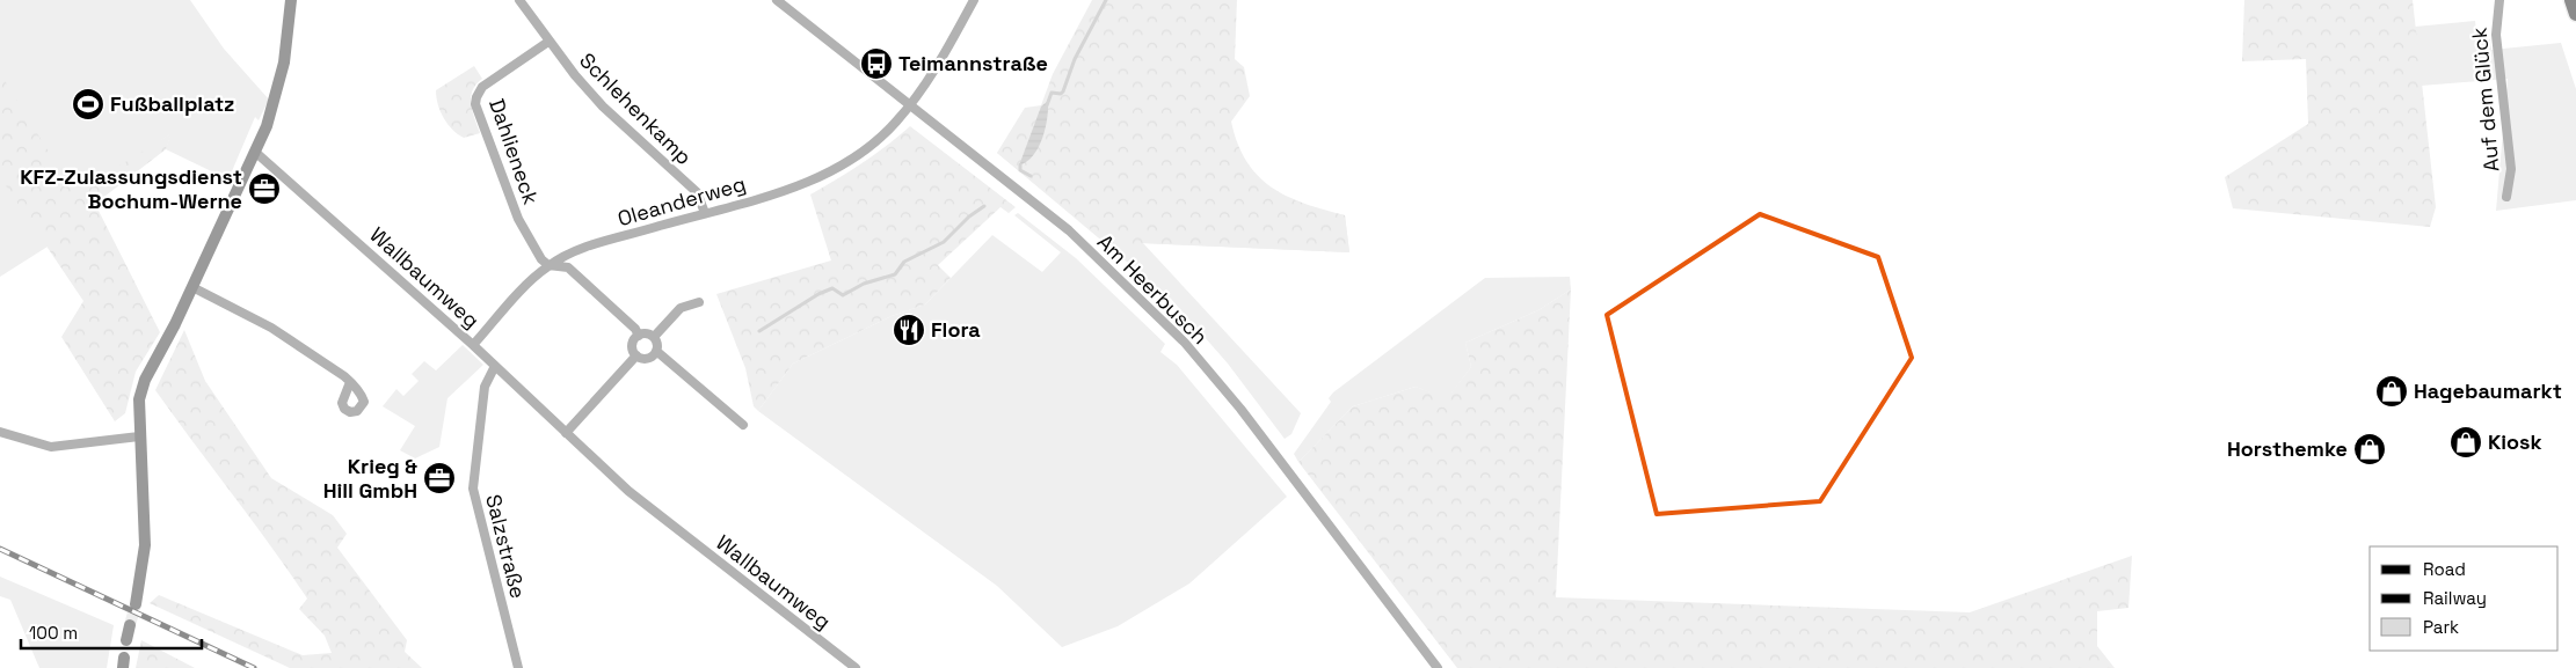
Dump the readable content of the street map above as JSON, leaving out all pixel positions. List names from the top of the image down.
{
  "streets": {
    "street": [
      "Auf dem Glück",
      "Schlehenkamp",
      "Dahlieneck",
      "Oleanderweg",
      "Wallbaumweg",
      "Am Heerbusch",
      "Salzstraße"
    ]
  },
  "crossings": [
    ["Schlehenkamp", "Dahlieneck"],
    ["Schlehenkamp", "Oleanderweg"],
    ["Dahlieneck", "Oleanderweg"],
    ["Oleanderweg", "Wallbaumweg"],
    ["Oleanderweg", "Am Heerbusch"],
    ["Wallbaumweg", "Salzstraße"]
  ],
  "places": {
    "bus stop": ["Teimannstraße"],
    "sports": ["Fußballplatz"],
    "office": ["KFZ-Zulassungsdienst Bochum-Werne", "Krieg & Hill GmbH"],
    "restaurant": ["Flora"],
    "shop": ["Hagebaumarkt", "Kiosk", "Horsthemke"]
  },
  "legend": ["Road", "Railway", "Park"],
  "scale_bar": "100 m"
}
